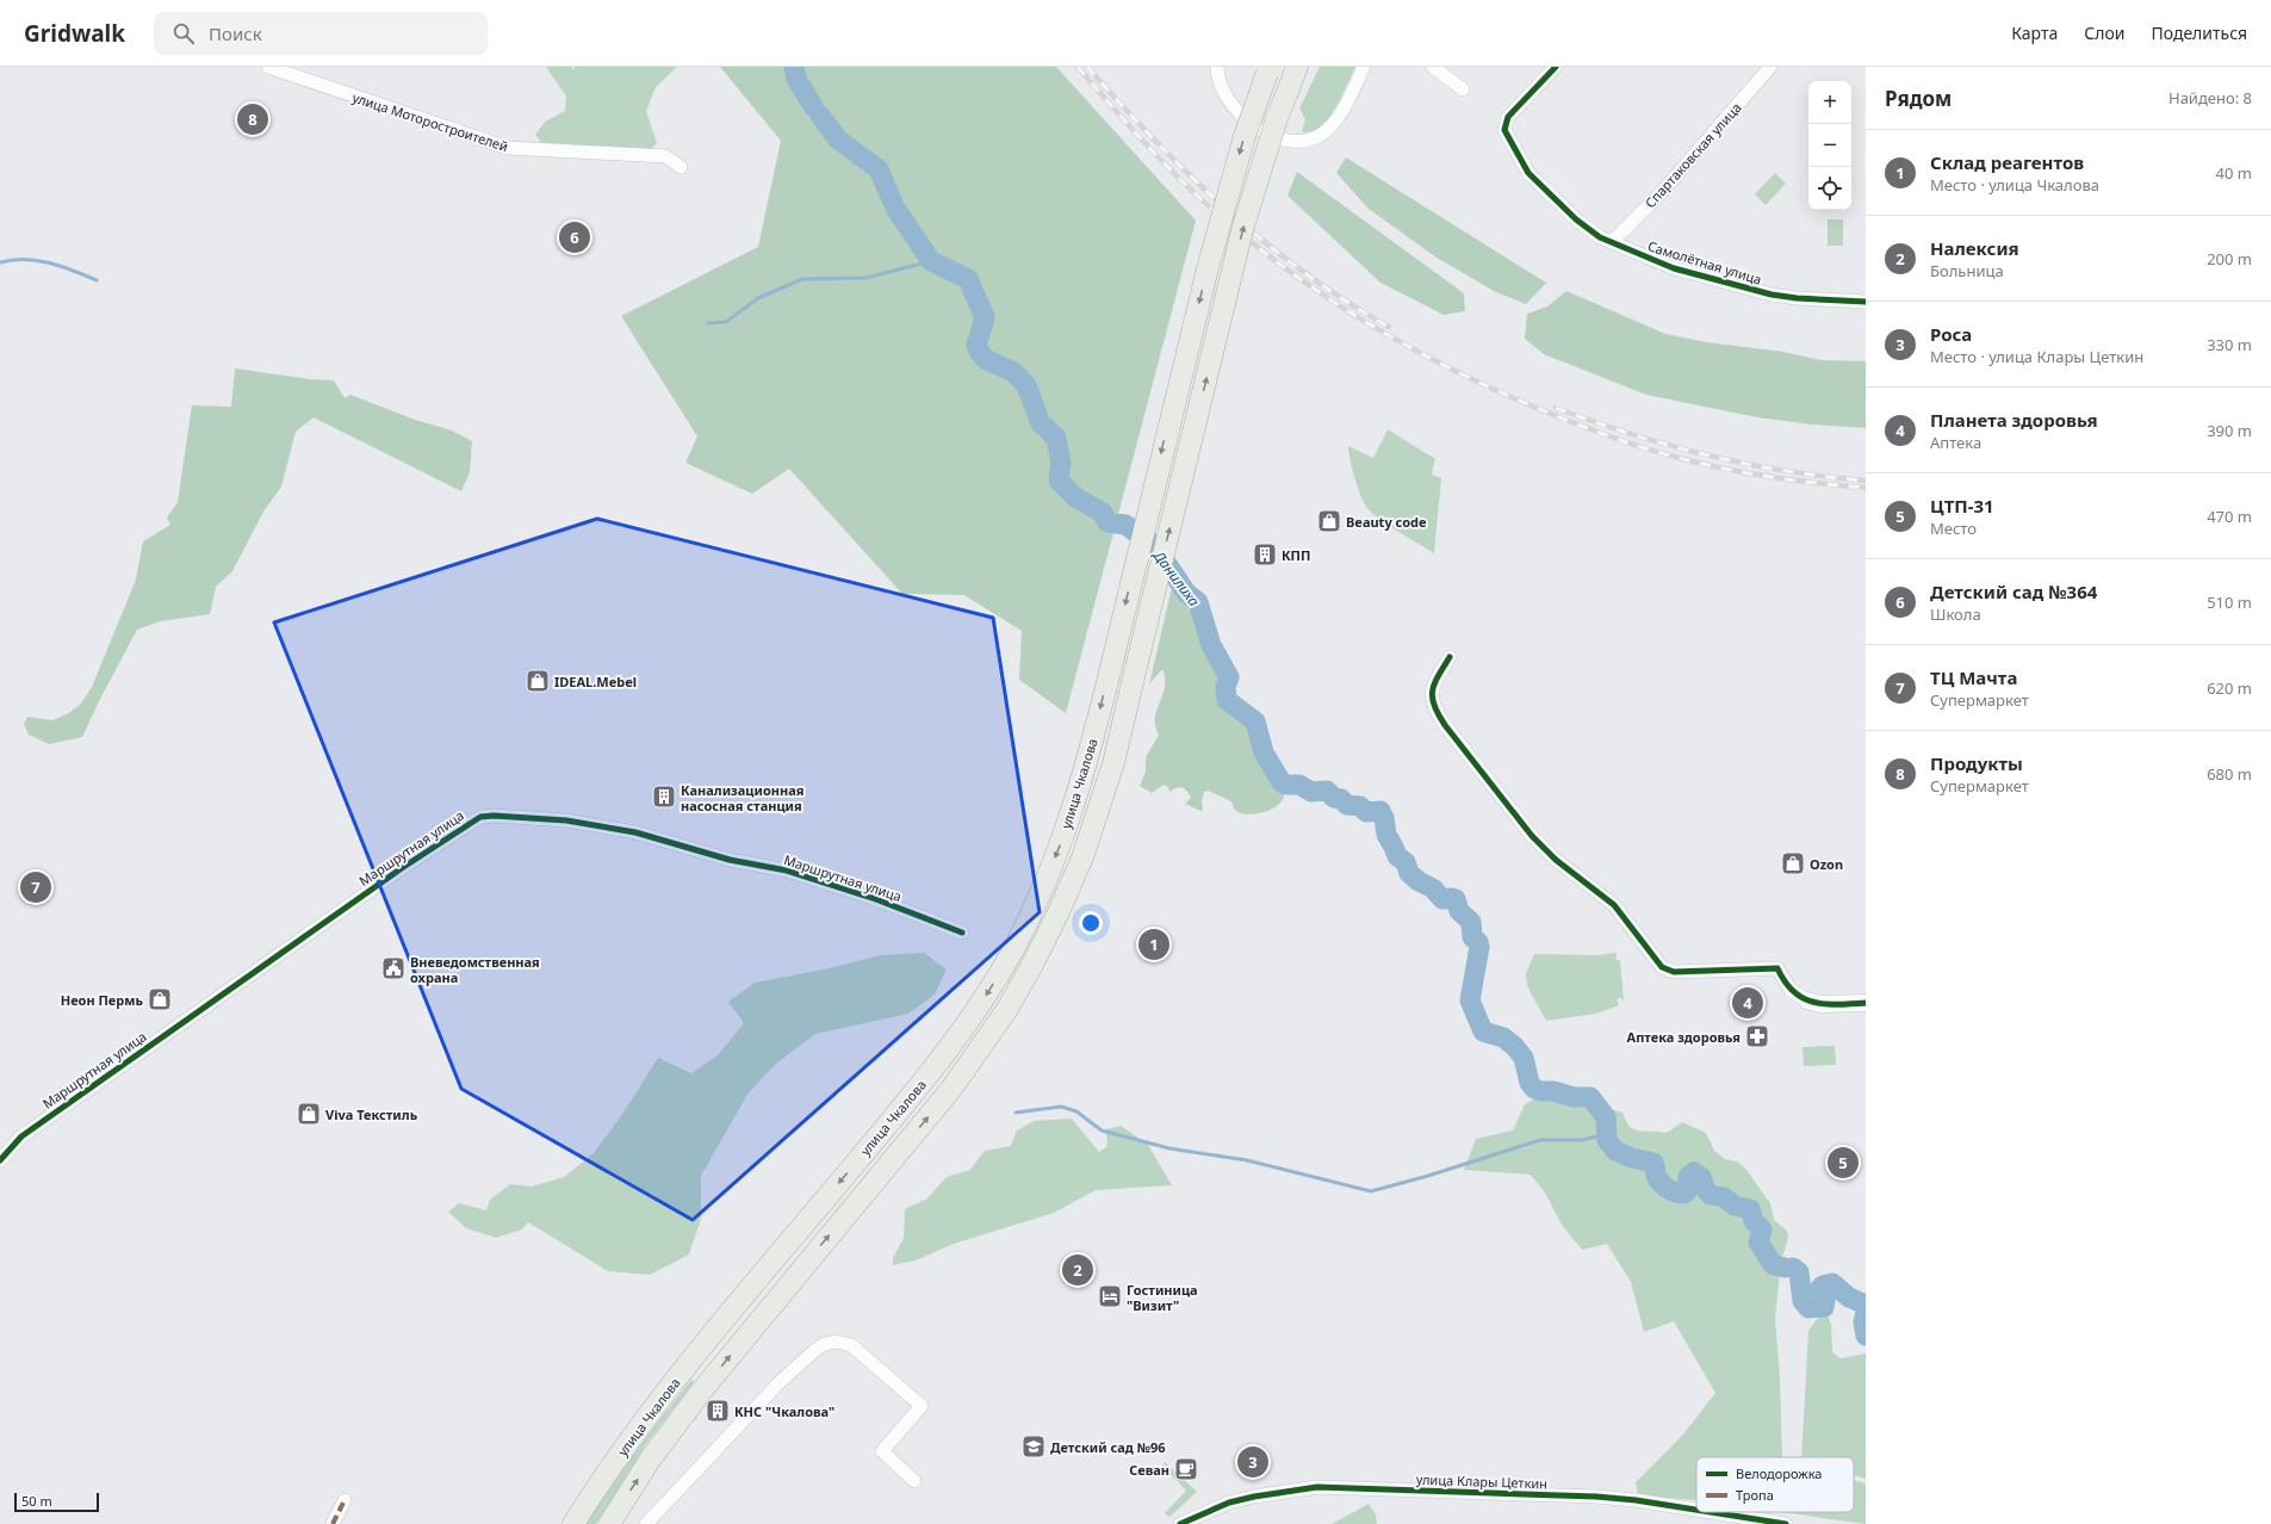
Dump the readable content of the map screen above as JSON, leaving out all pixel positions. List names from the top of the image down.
{
  "streets": {
    "main road": ["улица Чкалова"],
    "street": [
      "улица Моторостроителей",
      "Спартаковская улица",
      "Самолётная улица",
      "Маршрутная улица",
      "улица Клары Цеткин"
    ]
  },
  "crossings": [
    ["Спартаковская улица", "Самолётная улица"]
  ],
  "water": ["Данилиха"],
  "places": {
    "shop": [
      "Beauty code",
      "IDEAL.Mebel",
      "Ozon",
      "Неон Пермь",
      "Viva Текстиль"
    ],
    "building": ["КПП", "Канализационная насосная станция", "КНС \"Чкалова\""],
    "public building": ["Вневедомственная охрана"],
    "pharmacy": ["Аптека здоровья"],
    "hotel": ["Гостиница \"Визит\""],
    "school or university": ["Детский сад №96"],
    "cafe": ["Севан"]
  },
  "legend": ["Велодорожка", "Тропа"],
  "scale_bar": "50 m",
  "page": {
    "header": "Gridwalk",
    "search": "Поиск",
    "nav": ["Карта", "Слои", "Поделиться"],
    "heading": ["Рядом", "Найдено: 8"],
    "map_buttons": ["+", "−"],
    "pins": [
      "8",
      "6",
      "7",
      "1",
      "4",
      "5",
      "2",
      "3"
    ],
    "list": [
      {
        "mark": "1",
        "name": "Склад реагентов",
        "note": "Место · улица Чкалова",
        "value": "40 m"
      },
      {
        "mark": "2",
        "name": "Налексия",
        "note": "Больница",
        "value": "200 m"
      },
      {
        "mark": "3",
        "name": "Роса",
        "note": "Место · улица Клары Цеткин",
        "value": "330 m"
      },
      {
        "mark": "4",
        "name": "Планета здоровья",
        "note": "Аптека",
        "value": "390 m"
      },
      {
        "mark": "5",
        "name": "ЦТП-31",
        "note": "Место",
        "value": "470 m"
      },
      {
        "mark": "6",
        "name": "Детский сад №364",
        "note": "Школа",
        "value": "510 m"
      },
      {
        "mark": "7",
        "name": "ТЦ Мачта",
        "note": "Супермаркет",
        "value": "620 m"
      },
      {
        "mark": "8",
        "name": "Продукты",
        "note": "Супермаркет",
        "value": "680 m"
      }
    ],
    "scale": "50 m"
  }
}
